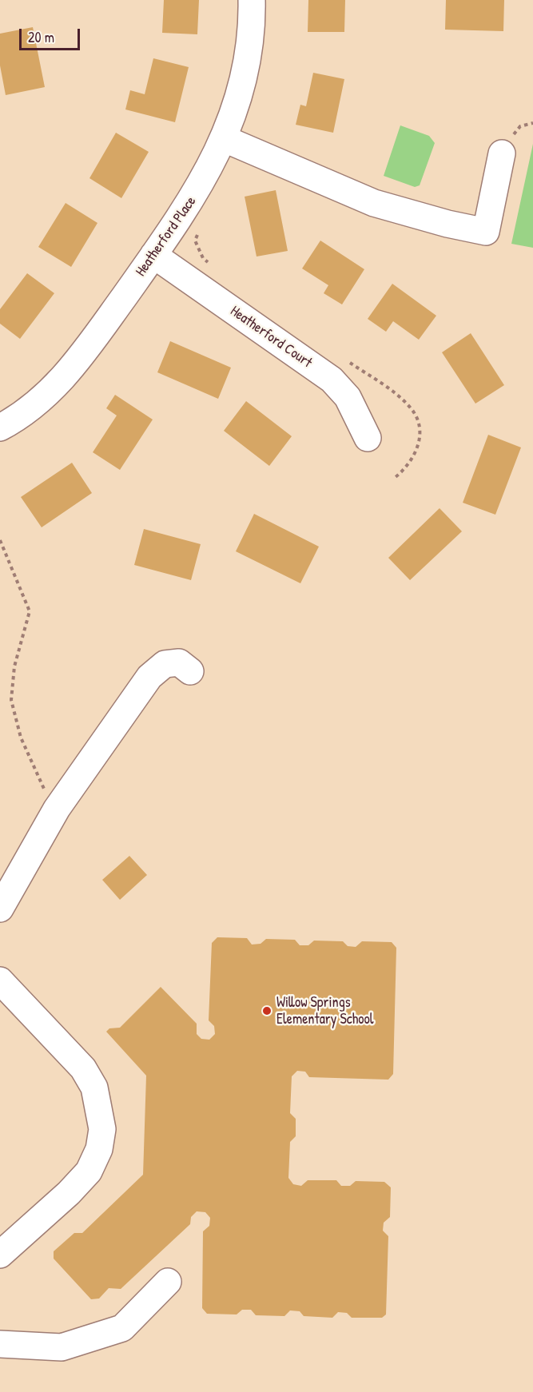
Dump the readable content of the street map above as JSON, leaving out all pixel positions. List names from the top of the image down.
{
  "streets": {
    "street": ["Heatherford Place", "Heatherford Court"]
  },
  "crossings": [
    ["Heatherford Place", "Heatherford Court"]
  ],
  "places": ["Willow Springs Elementary School"],
  "scale_bar": "20 m"
}
